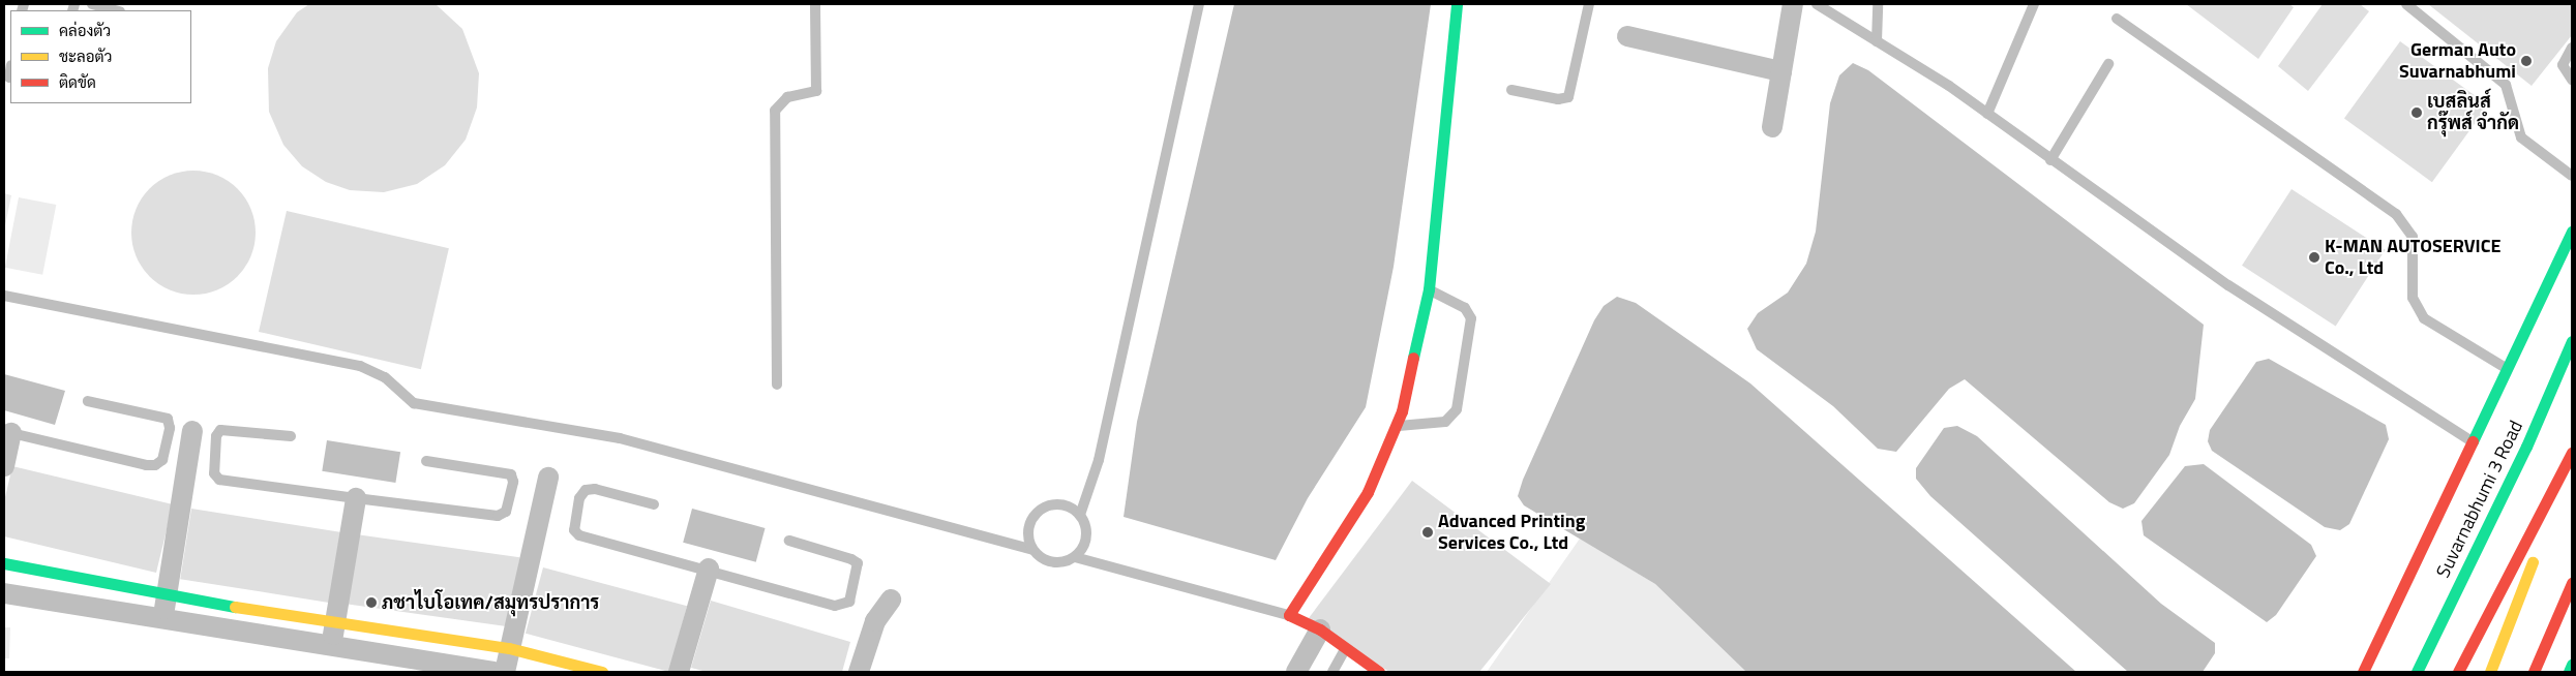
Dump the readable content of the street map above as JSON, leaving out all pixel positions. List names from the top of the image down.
{
  "streets": {
    "main road": ["Suvarnabhumi 3 Road"]
  },
  "places": [
    "German Auto Suvarnabhumi",
    "เบสลินส์ กรุ๊พส์ จำกัด",
    "K-MAN AUTOSERVICE Co., Ltd",
    "Advanced Printing Services Co., Ltd",
    "ภชาไบโอเทค/สมุทรปราการ"
  ],
  "legend": ["คล่องตัว", "ชะลอตัว", "ติดขัด"]
}
